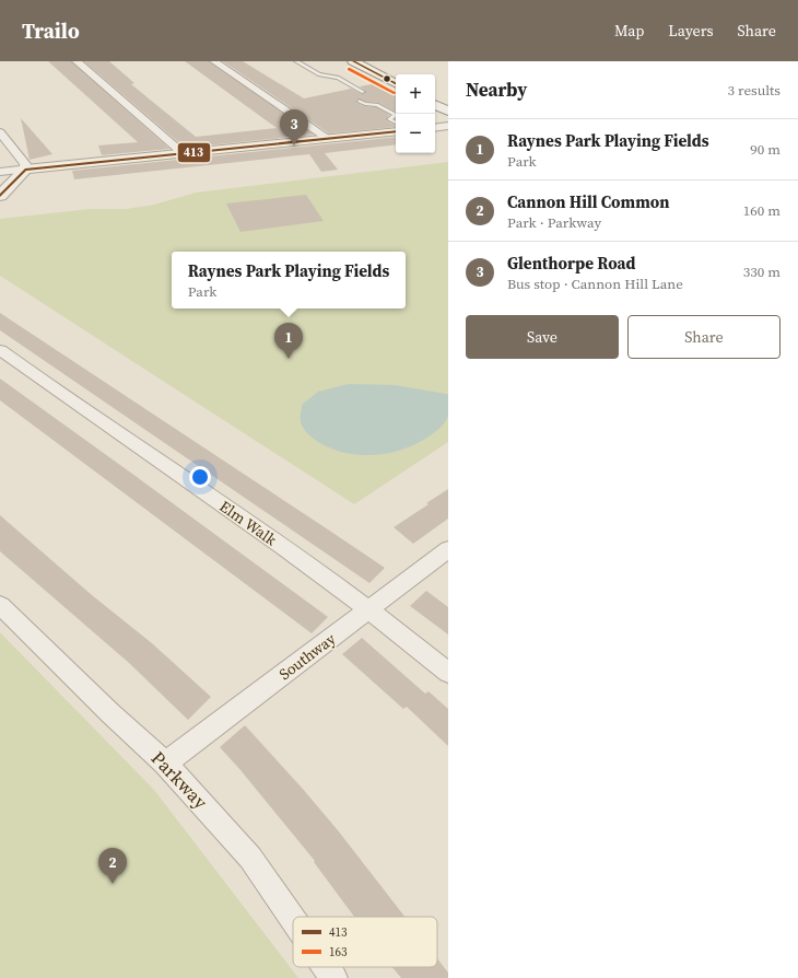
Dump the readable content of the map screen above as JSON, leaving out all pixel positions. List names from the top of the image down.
{
  "streets": {
    "street": ["Elm Walk", "Southway", "Parkway"]
  },
  "crossings": [
    ["Elm Walk", "Southway"],
    ["Southway", "Parkway"]
  ],
  "lines": ["transit line 413", "transit line 163"],
  "legend": ["413", "163"],
  "page": {
    "header": "Trailo",
    "nav": ["Map", "Layers", "Share"],
    "heading": ["Nearby", "3 results"],
    "map_buttons": ["+", "−"],
    "pins": ["3", "1", "2"],
    "list": [
      {
        "mark": "1",
        "name": "Raynes Park Playing Fields",
        "note": "Park",
        "value": "90 m"
      },
      {
        "mark": "2",
        "name": "Cannon Hill Common",
        "note": "Park · Parkway",
        "value": "160 m"
      },
      {
        "mark": "3",
        "name": "Glenthorpe Road",
        "note": "Bus stop · Cannon Hill Lane",
        "value": "330 m"
      }
    ],
    "popup": ["Raynes Park Playing Fields", "Park"],
    "buttons": ["Save", "Share"]
  }
}
